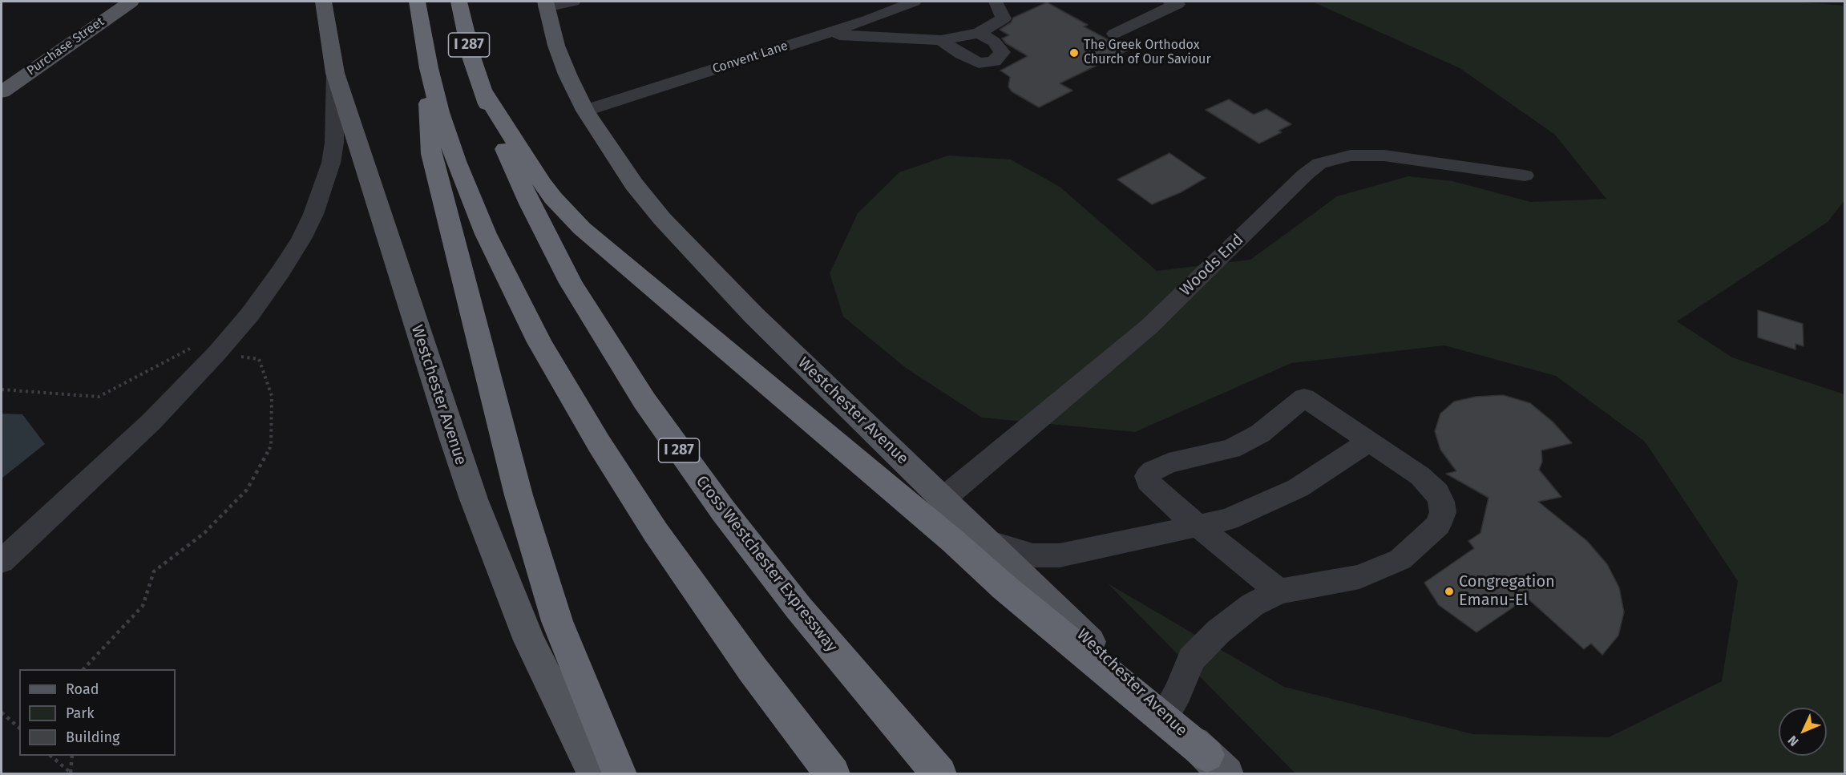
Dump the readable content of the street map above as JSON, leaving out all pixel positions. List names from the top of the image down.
{
  "streets": {
    "highway": ["I 287", "Cross Westchester Expressway"],
    "main road": ["Purchase Street", "Westchester Avenue"],
    "street": ["Convent Lane", "Woods End"]
  },
  "crossings": [
    ["Convent Lane", "Westchester Avenue"],
    ["Woods End", "Westchester Avenue"]
  ],
  "places": ["The Greek Orthodox Church of Our Saviour", "Congregation Emanu-El"],
  "legend": ["Road", "Park", "Building"],
  "north": "bottom left"
}
